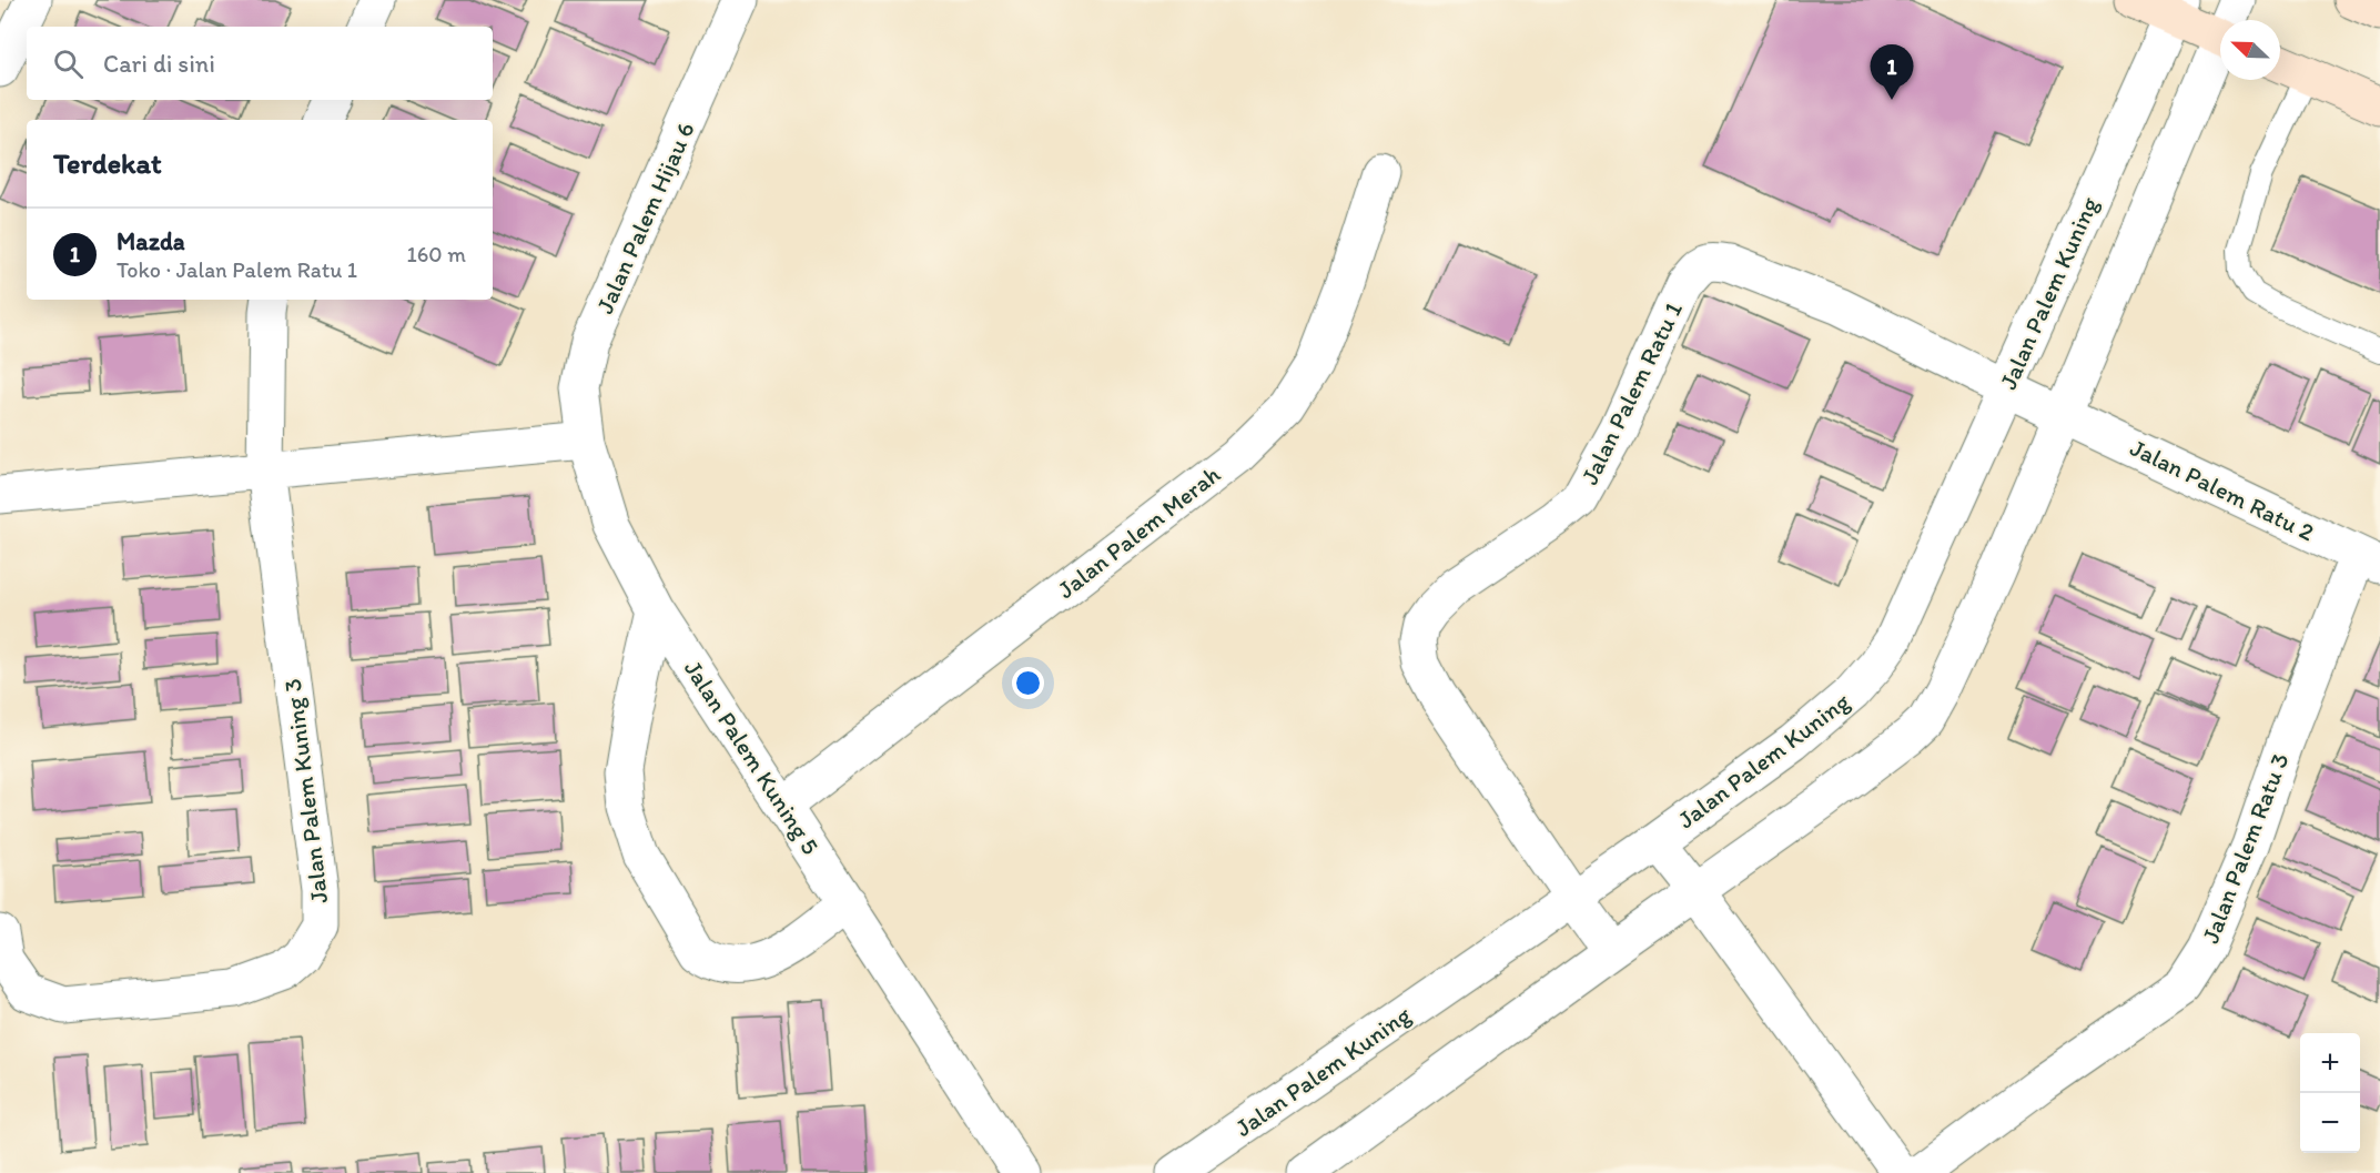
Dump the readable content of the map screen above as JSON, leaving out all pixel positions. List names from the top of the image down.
{
  "streets": {
    "street": [
      "Jalan Palem Hijau 6",
      "Jalan Palem Kuning",
      "Jalan Palem Ratu 1",
      "Jalan Palem Ratu 2",
      "Jalan Palem Merah",
      "Jalan Palem Kuning 5",
      "Jalan Palem Kuning 3",
      "Jalan Palem Ratu 3"
    ]
  },
  "crossings": [
    ["Jalan Palem Hijau 6", "Jalan Palem Kuning 5"],
    ["Jalan Palem Kuning", "Jalan Palem Ratu 1"],
    ["Jalan Palem Ratu 1", "Jalan Palem Ratu 2"],
    ["Jalan Palem Ratu 2", "Jalan Palem Ratu 3"],
    ["Jalan Palem Merah", "Jalan Palem Kuning 5"]
  ],
  "north": "top left",
  "page": {
    "search": "Cari di sini",
    "pins": "1",
    "heading": "Terdekat",
    "list": [
      {
        "mark": "1",
        "name": "Mazda",
        "note": "Toko · Jalan Palem Ratu 1",
        "value": "160 m"
      }
    ],
    "map_buttons": ["+", "−"]
  }
}
